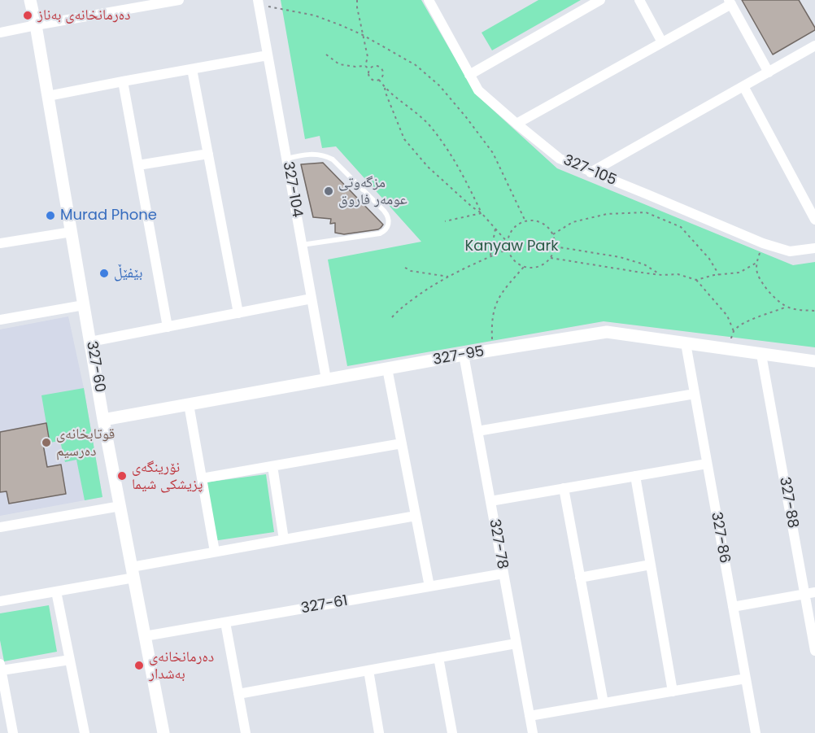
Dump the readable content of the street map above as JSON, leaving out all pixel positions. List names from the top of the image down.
{
  "streets": {
    "street": [
      "327-105",
      "327-104",
      "327-95",
      "327-60",
      "327-88",
      "327-86",
      "327-78",
      "327-61"
    ]
  },
  "crossings": [
    ["327-104", "327-95"],
    ["327-95", "327-60"],
    ["327-95", "327-88"],
    ["327-95", "327-86"],
    ["327-95", "327-78"],
    ["327-60", "327-61"],
    ["327-78", "327-61"]
  ],
  "parks": ["Kanyaw Park"],
  "places": [
    "دەرمانخانەی بەناز",
    "مزگەوتی عومەر فاروق",
    "Murad Phone",
    "بێفێڵ",
    "قوتابخانەی دەرسیم",
    "نۆرینگەی پزیشکی شیما",
    "دەرمانخانەی بەشدار"
  ]
}
